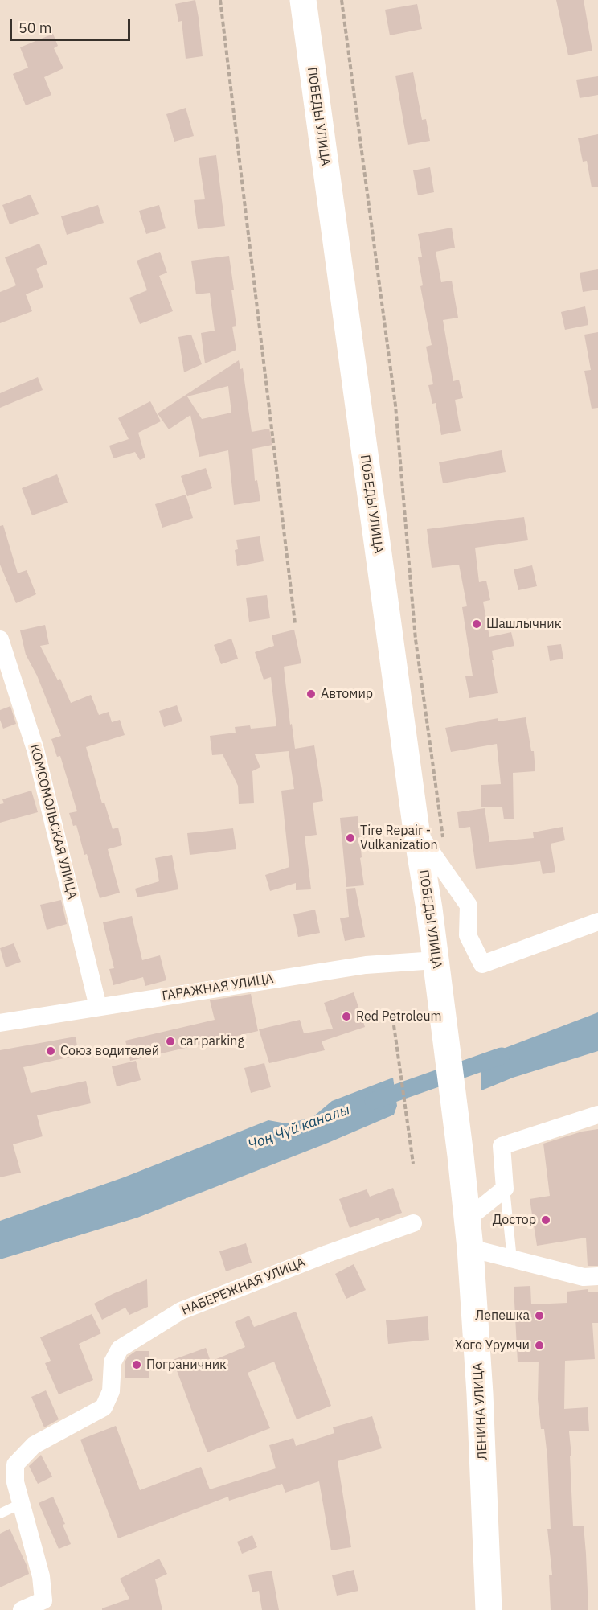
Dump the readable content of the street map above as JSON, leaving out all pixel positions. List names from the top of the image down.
{
  "streets": {
    "main road": ["ПОБЕДЫ УЛИЦА", "ЛЕНИНА УЛИЦА"],
    "street": ["КОМСОМОЛЬСКАЯ УЛИЦА", "ГАРАЖНАЯ УЛИЦА", "НАБЕРЕЖНАЯ УЛИЦА"]
  },
  "crossings": [
    ["ПОБЕДЫ УЛИЦА", "ГАРАЖНАЯ УЛИЦА"],
    ["ПОБЕДЫ УЛИЦА", "ЛЕНИНА УЛИЦА"],
    ["КОМСОМОЛЬСКАЯ УЛИЦА", "ГАРАЖНАЯ УЛИЦА"]
  ],
  "water": ["Чоң Чүй каналы"],
  "places": [
    "Шашлычник",
    "Автомир",
    "Tire Repair - Vulkanization",
    "Red Petroleum",
    "car parking",
    "Союз водителей",
    "Достор",
    "Лепешка",
    "Хого Урумчи",
    "Пограничник"
  ],
  "scale_bar": "50 m"
}
